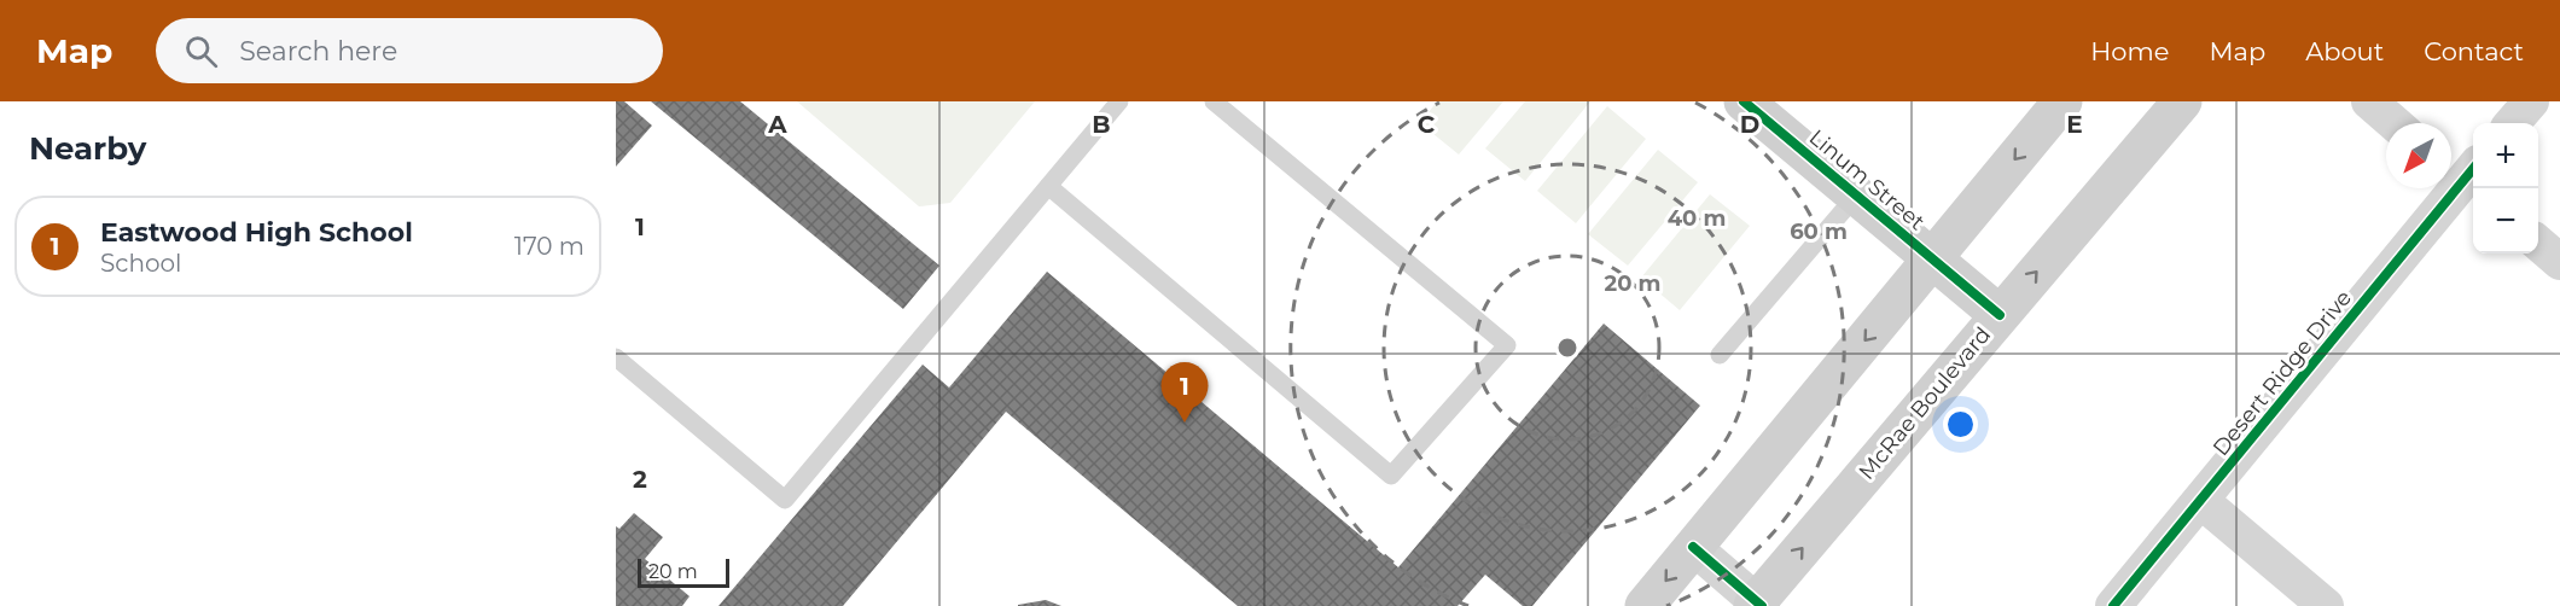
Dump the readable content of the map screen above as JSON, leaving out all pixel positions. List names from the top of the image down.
{
  "streets": {
    "main road": ["Linum Street", "McRae Boulevard"],
    "street": ["Desert Ridge Drive"]
  },
  "crossings": [
    ["Linum Street", "McRae Boulevard"]
  ],
  "scale_bar": "20 m",
  "north": "bottom left",
  "page": {
    "header": "Map",
    "search": "Search here",
    "nav": [
      "Home",
      "Map",
      "About",
      "Contact"
    ],
    "heading": "Nearby",
    "map_buttons": ["+", "−"],
    "list": [
      {
        "mark": "1",
        "name": "Eastwood High School",
        "note": "School",
        "value": "170 m"
      }
    ],
    "pins": "1",
    "scale": "20 m"
  },
  "grid": {
    "columns": [
      "A",
      "B",
      "C",
      "D",
      "E"
    ],
    "rows": ["1", "2"]
  },
  "rings": ["40 m", "60 m", "20 m"]
}
